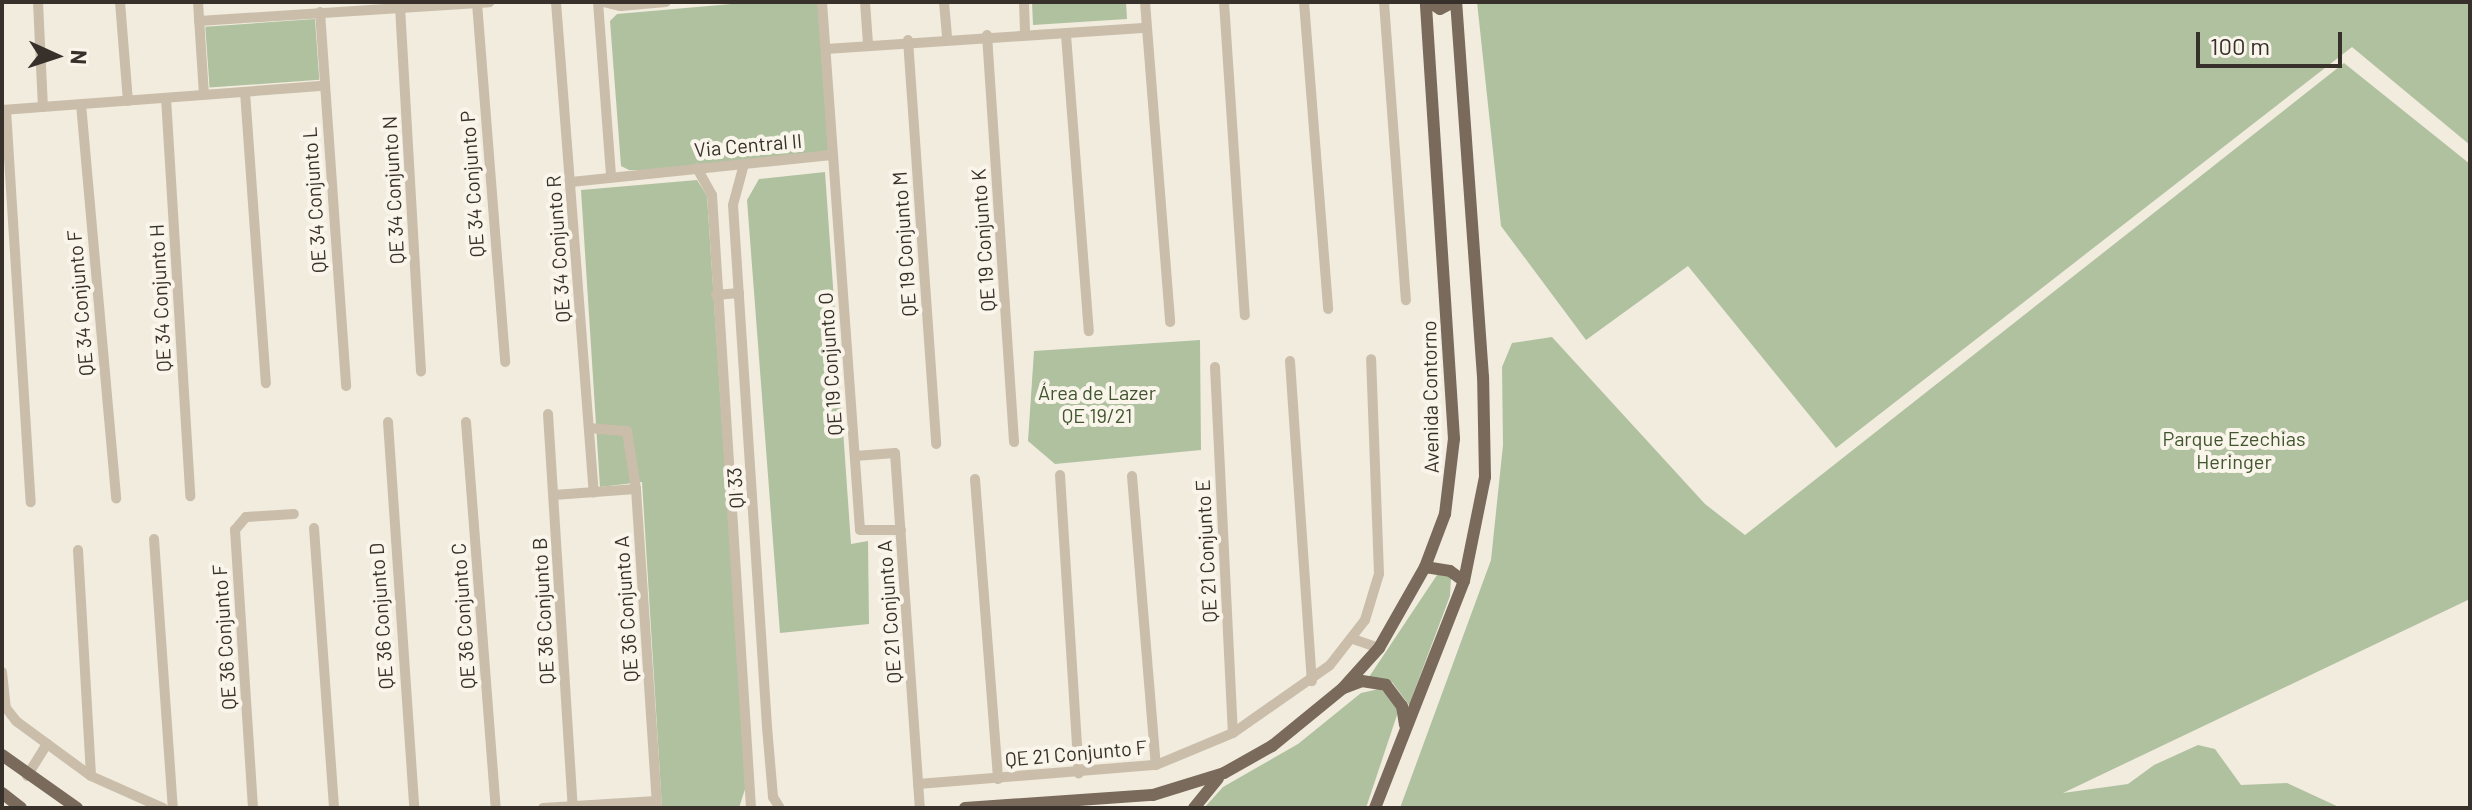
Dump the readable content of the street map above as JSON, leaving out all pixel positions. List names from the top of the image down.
{
  "streets": {
    "main road": ["Avenida Contorno"],
    "street": [
      "Via Central II",
      "QE 34 Conjunto P",
      "QE 34 Conjunto N",
      "QE 34 Conjunto L",
      "QE 19 Conjunto K",
      "QE 19 Conjunto M",
      "QE 34 Conjunto R",
      "QE 34 Conjunto H",
      "QE 34 Conjunto F",
      "QE 19 Conjunto O",
      "QI 33",
      "QE 21 Conjunto E",
      "QE 36 Conjunto A",
      "QE 36 Conjunto B",
      "QE 21 Conjunto A",
      "QE 36 Conjunto D",
      "QE 36 Conjunto C",
      "QE 36 Conjunto F",
      "QE 21 Conjunto F"
    ]
  },
  "crossings": [
    ["Via Central II", "QE 34 Conjunto R"],
    ["Via Central II", "QE 19 Conjunto O"],
    ["Via Central II", "QI 33"],
    ["QE 34 Conjunto R", "QE 36 Conjunto A"],
    ["QE 19 Conjunto O", "QE 21 Conjunto A"],
    ["QE 21 Conjunto E", "QE 21 Conjunto F"],
    ["QE 21 Conjunto A", "QE 21 Conjunto F"]
  ],
  "parks": ["Área de Lazer QE 19/21", "Parque Ezechias Heringer"],
  "scale_bar": "100 m",
  "north": "right"
}
